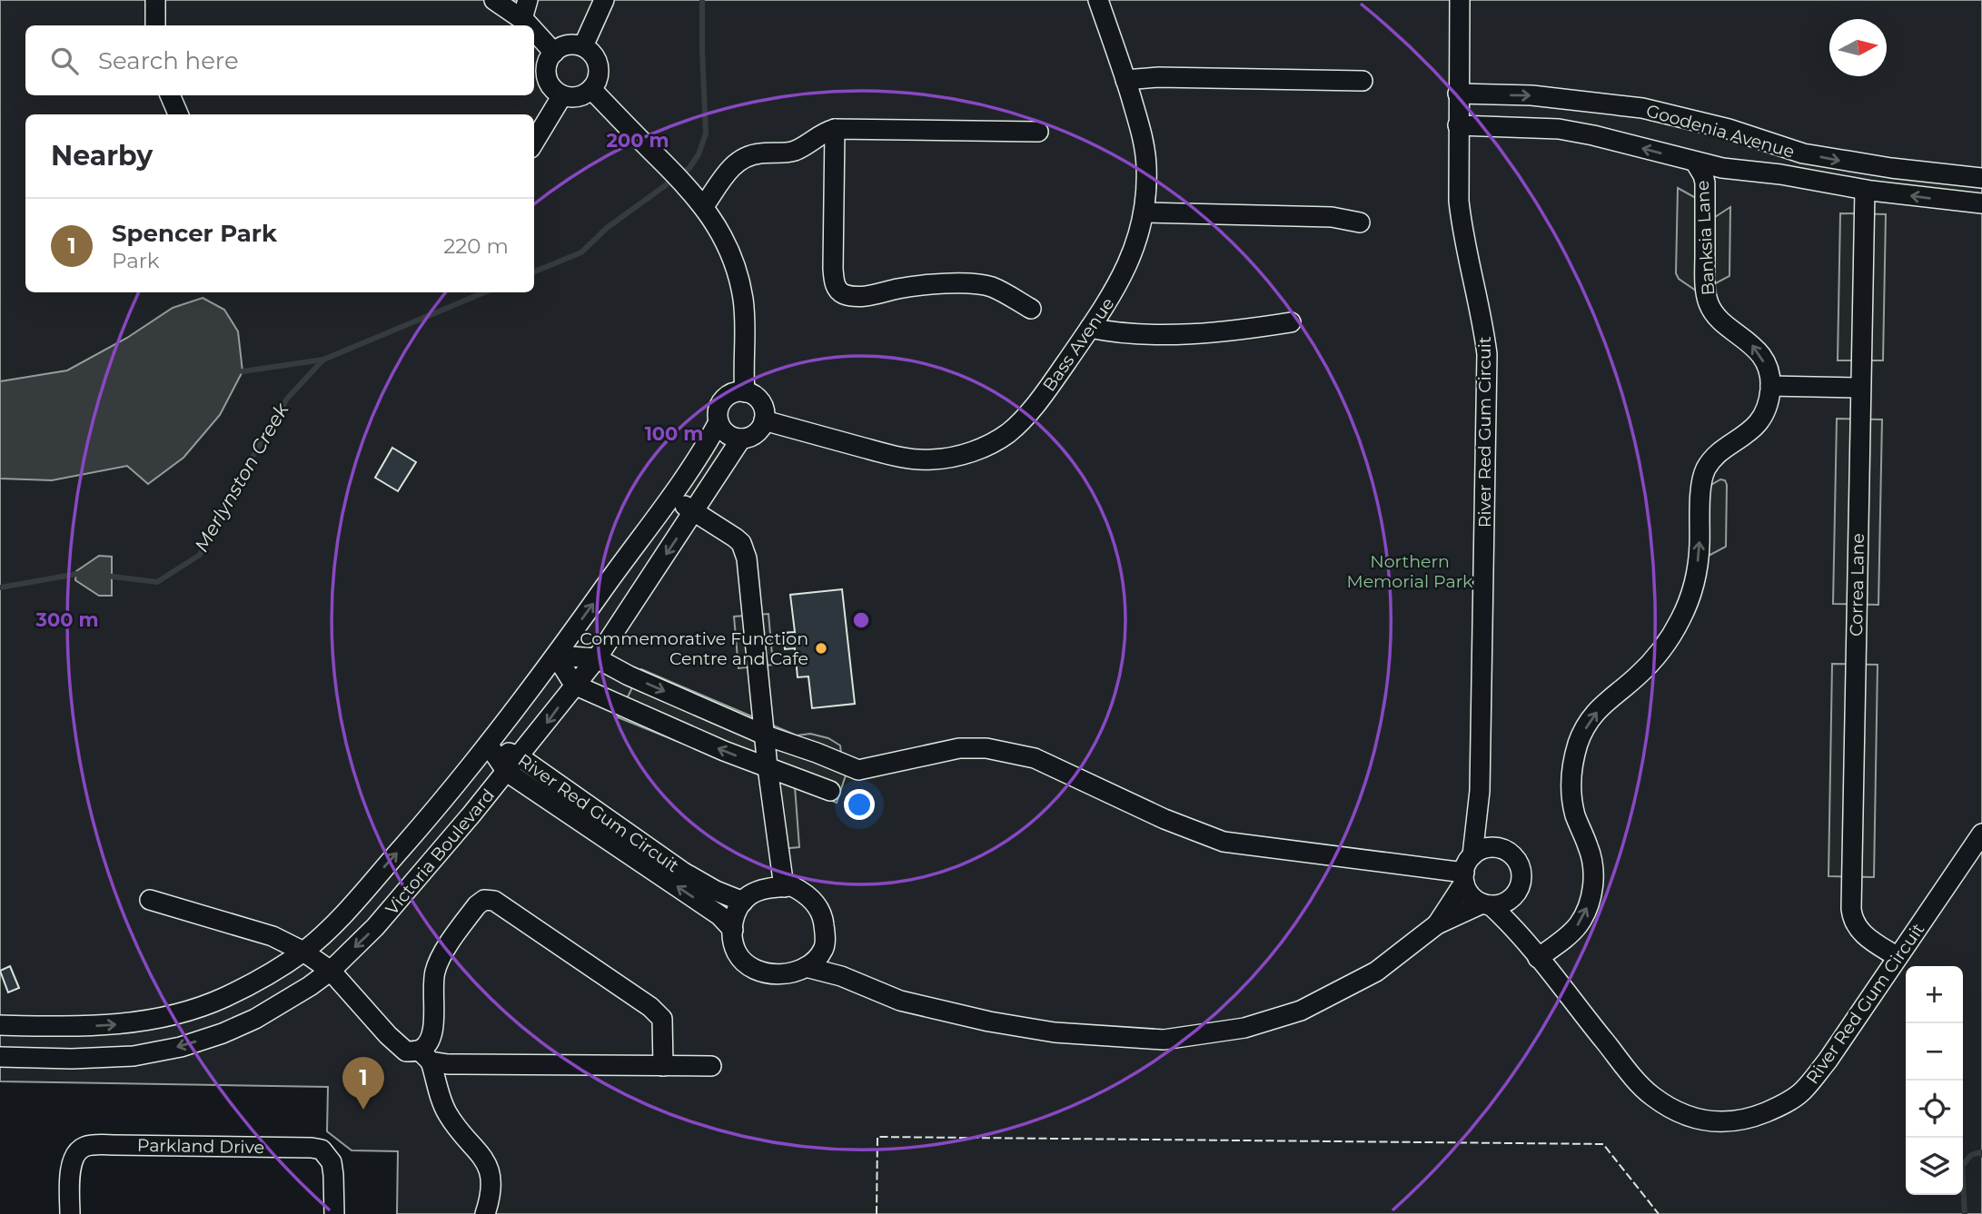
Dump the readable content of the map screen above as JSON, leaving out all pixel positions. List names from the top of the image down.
{
  "streets": {
    "lane": [
      "Goodenia Avenue",
      "Banksia Lane",
      "Bass Avenue",
      "River Red Gum Circuit",
      "Correa Lane",
      "Victoria Boulevard",
      "Parkland Drive"
    ]
  },
  "crossings": [
    ["Goodenia Avenue", "Banksia Lane"],
    ["Goodenia Avenue", "River Red Gum Circuit"],
    ["Goodenia Avenue", "Correa Lane"],
    ["Bass Avenue", "Victoria Boulevard"],
    ["River Red Gum Circuit", "Correa Lane"],
    ["River Red Gum Circuit", "Victoria Boulevard"]
  ],
  "one_way": ["Banksia Lane"],
  "water": ["Merlynston Creek"],
  "parks": ["Northern Memorial Park"],
  "places": ["Commemorative Function Centre and Cafe"],
  "north": "right",
  "page": {
    "search": "Search here",
    "heading": "Nearby",
    "list": [
      {
        "mark": "1",
        "name": "Spencer Park",
        "note": "Park",
        "value": "220 m"
      }
    ],
    "map_buttons": ["+", "−"],
    "pins": "1"
  },
  "rings": ["200 m", "100 m", "300 m"]
}
